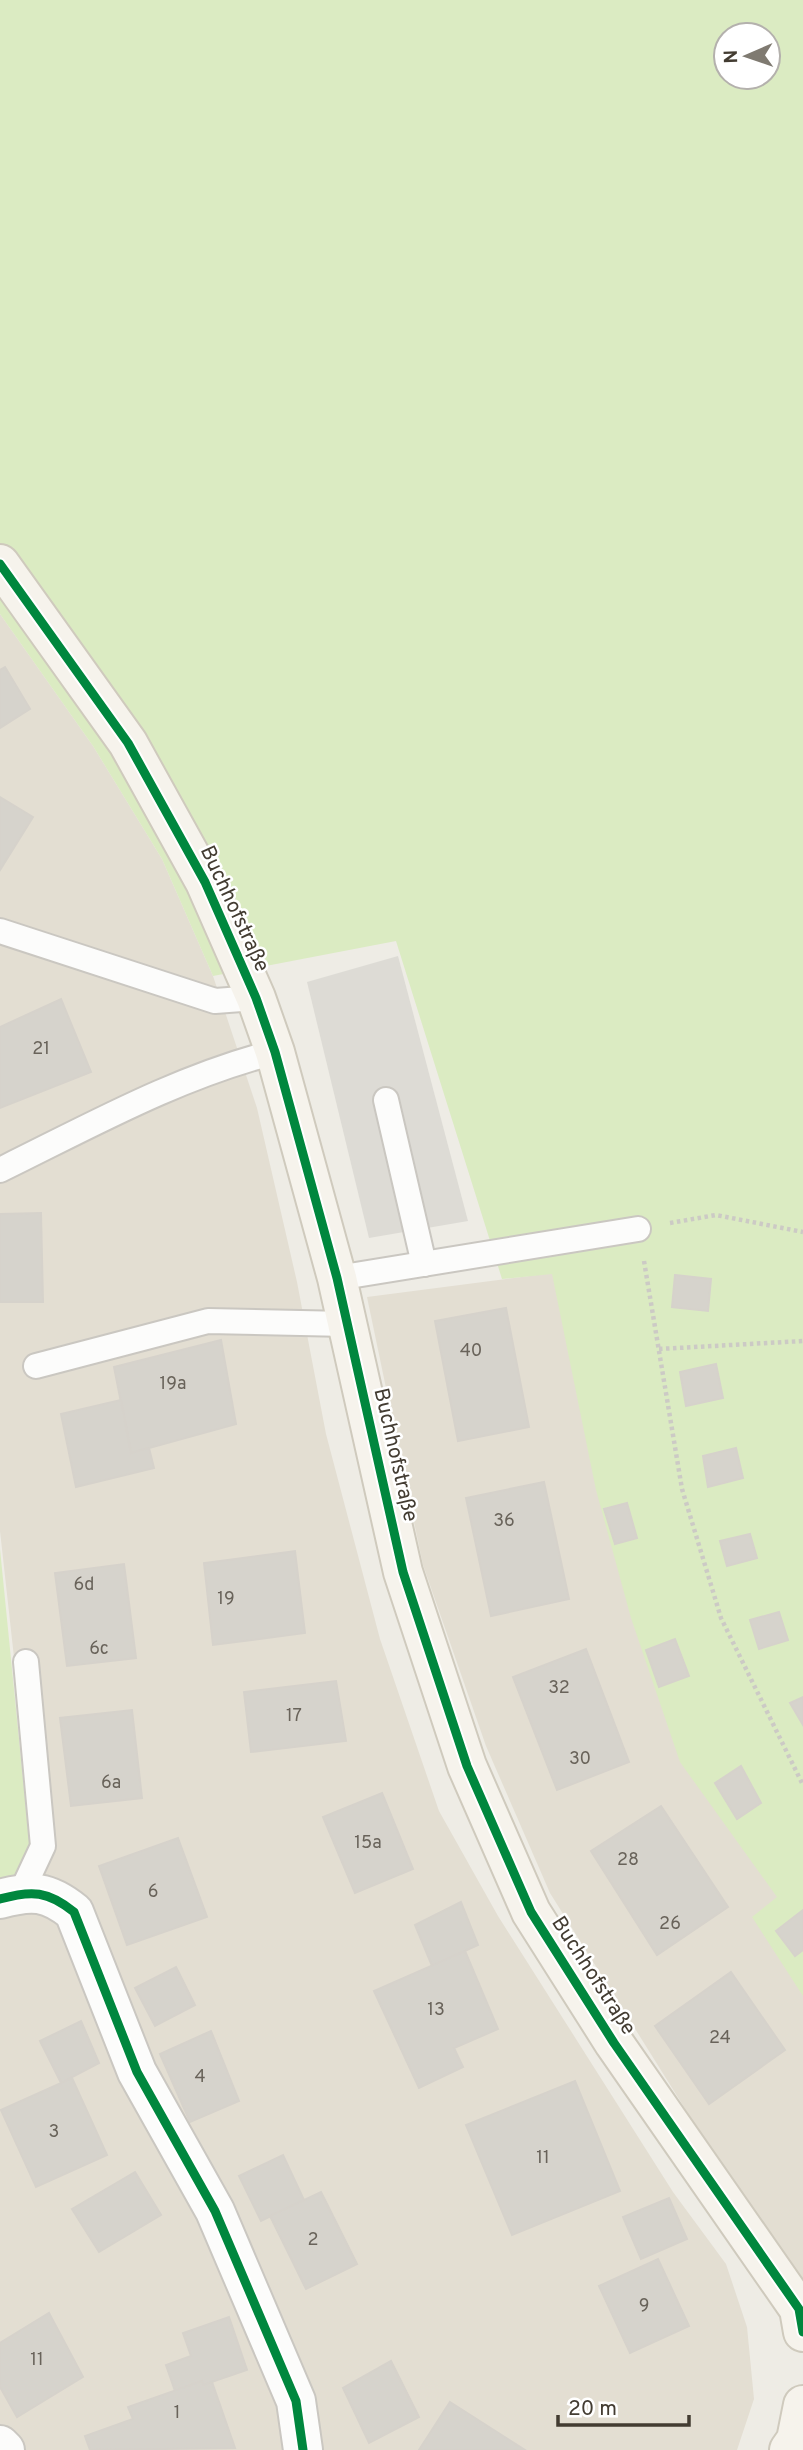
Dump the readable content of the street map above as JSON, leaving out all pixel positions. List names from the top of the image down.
{
  "streets": {
    "main road": ["Buchhofstraße"]
  },
  "house_numbers": [
    "21",
    "40",
    "19a",
    "36",
    "6d",
    "19",
    "6c",
    "32",
    "17",
    "30",
    "6a",
    "15a",
    "28",
    "6",
    "26",
    "13",
    "24",
    "4",
    "3",
    "11",
    "2",
    "9",
    "11",
    "1"
  ],
  "scale_bar": "20 m",
  "north": "left"
}
